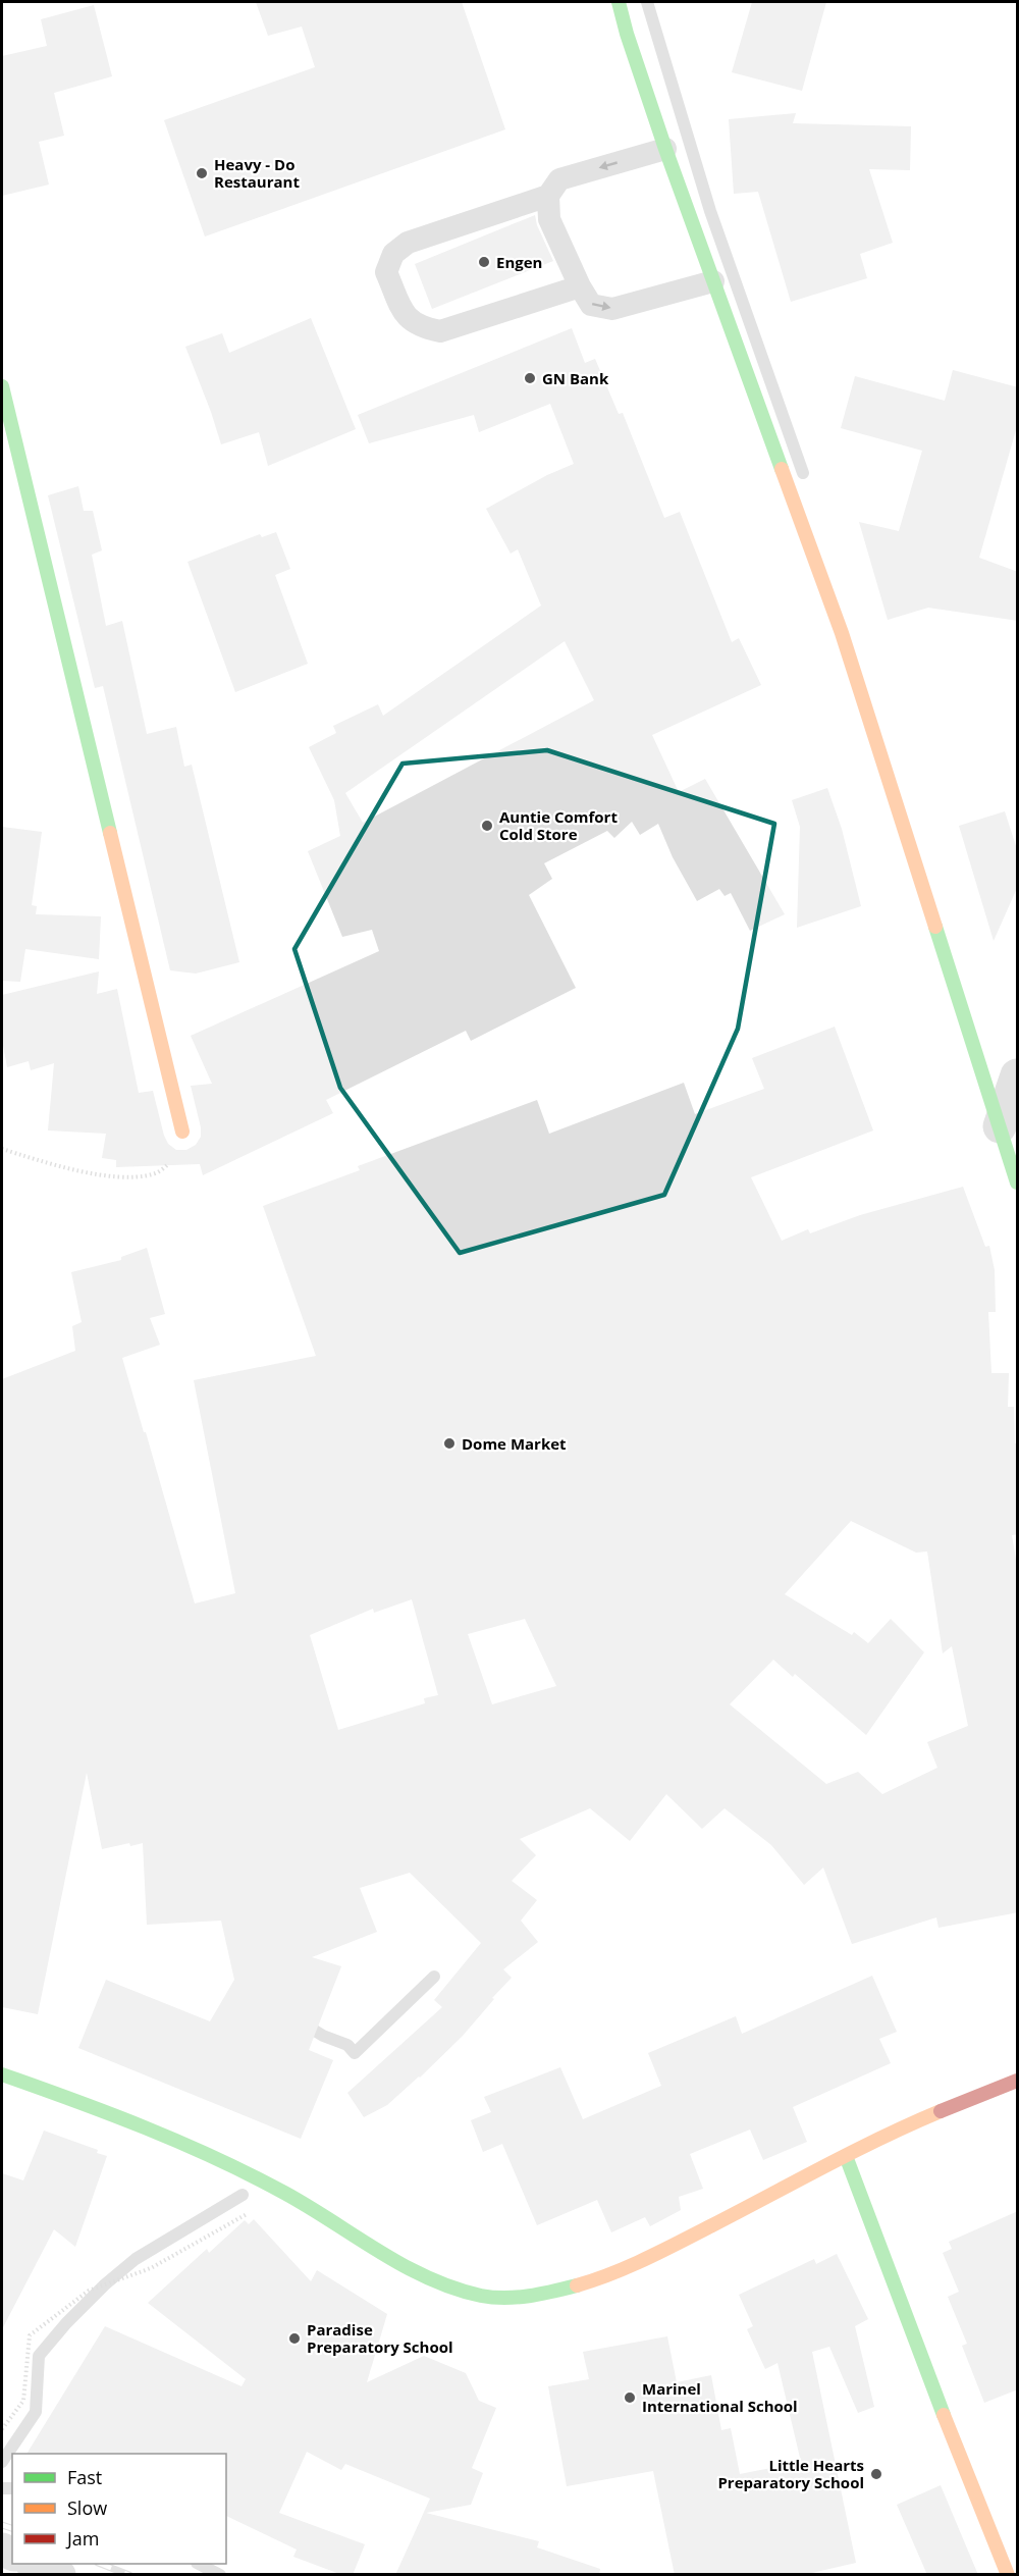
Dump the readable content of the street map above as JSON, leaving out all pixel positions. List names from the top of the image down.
{
  "places": [
    "Heavy - Do Restaurant",
    "Engen",
    "GN Bank",
    "Auntie Comfort Cold Store",
    "Dome Market",
    "Paradise Preparatory School",
    "Marinel International School",
    "Little Hearts Preparatory School"
  ],
  "legend": ["Fast", "Slow", "Jam"]
}
